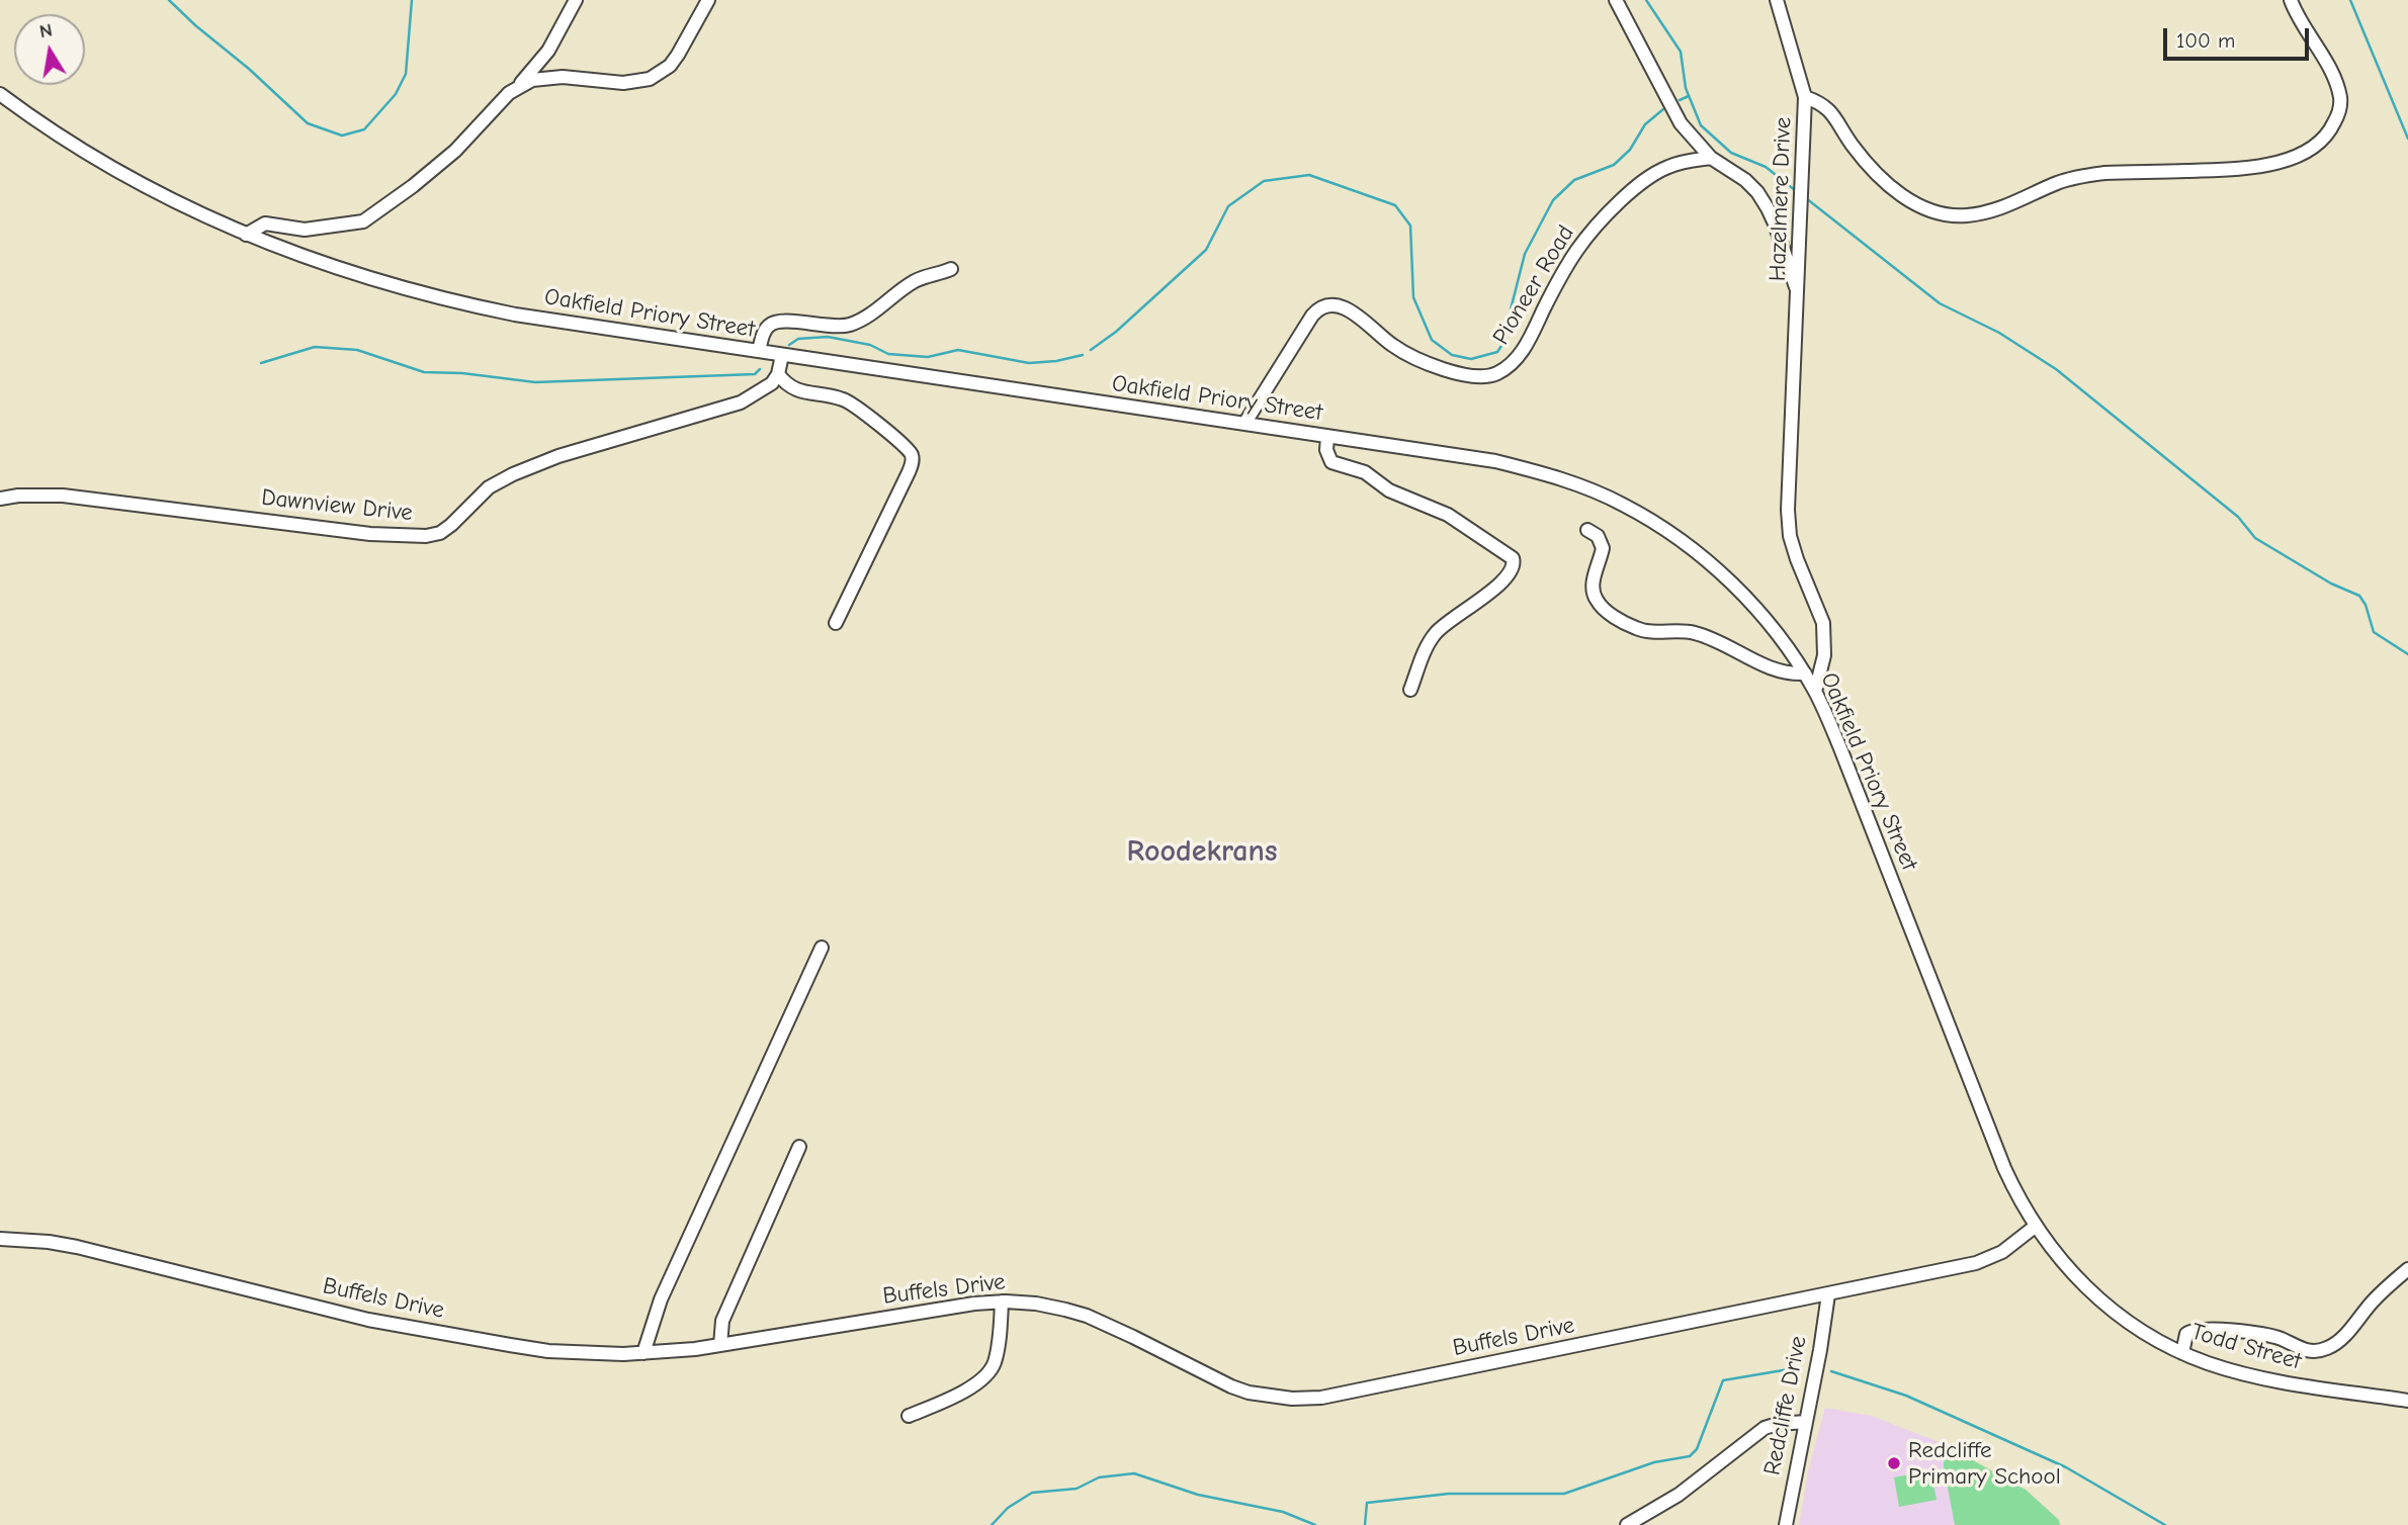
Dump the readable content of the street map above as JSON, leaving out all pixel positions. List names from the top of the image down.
{
  "streets": {
    "street": [
      "Hazelmere Drive",
      "Pioneer Road",
      "Oakfield Priory Street",
      "Dawnview Drive",
      "Buffels Drive",
      "Todd Street",
      "Redcliffe Drive"
    ]
  },
  "crossings": [
    ["Hazelmere Drive", "Oakfield Priory Street"],
    ["Pioneer Road", "Oakfield Priory Street"],
    ["Oakfield Priory Street", "Buffels Drive"],
    ["Oakfield Priory Street", "Todd Street"],
    ["Buffels Drive", "Todd Street"],
    ["Buffels Drive", "Redcliffe Drive"]
  ],
  "districts": ["Roodekrans"],
  "places": ["Redcliffe Primary School"],
  "scale_bar": "100 m",
  "north": "top"
}
